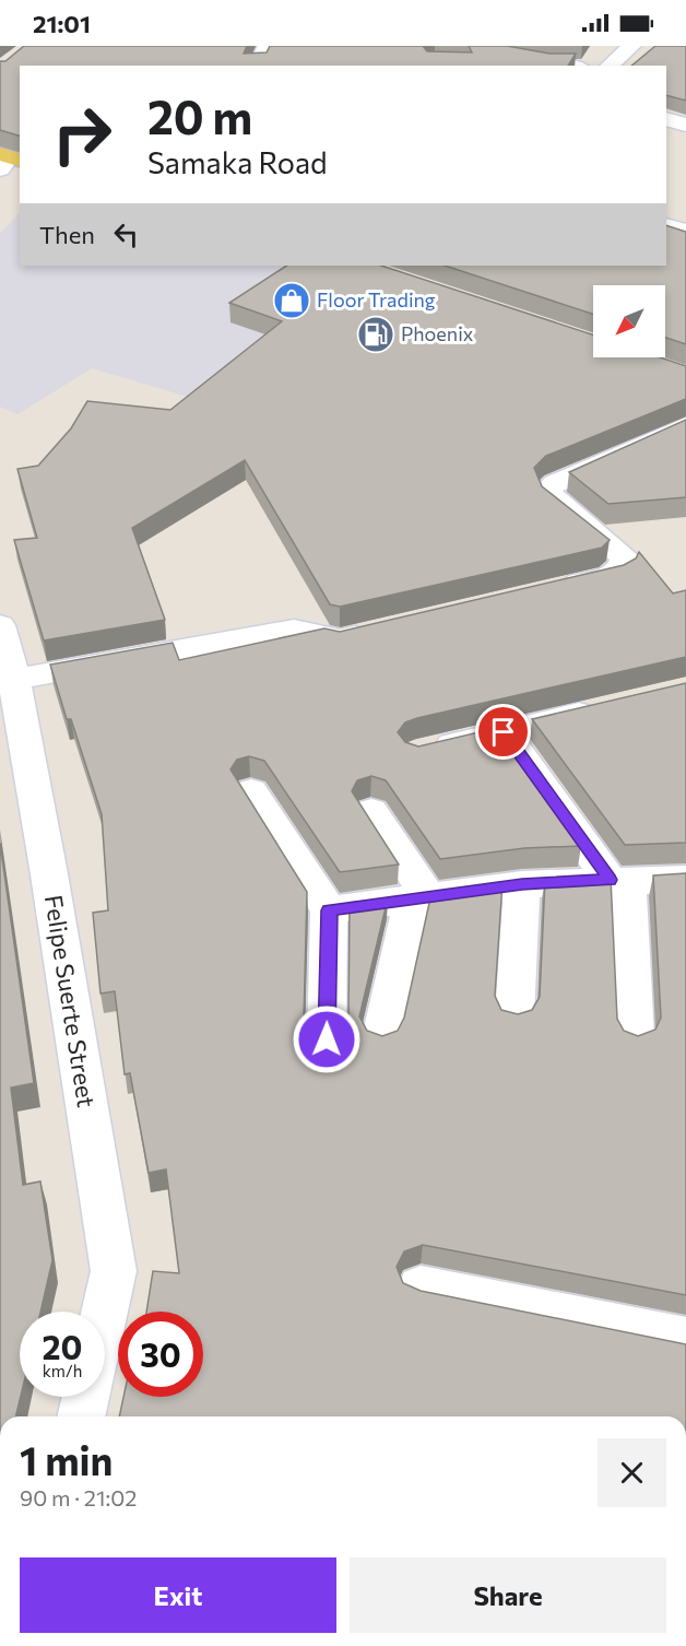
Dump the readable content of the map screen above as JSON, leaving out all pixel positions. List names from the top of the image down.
{
  "streets": {
    "street": ["Felipe Suerte Street"]
  },
  "places": {
    "shop": ["Floor Trading"],
    "fuel station": ["Phoenix"]
  },
  "north": "bottom left",
  "page": {
    "status": "21:01",
    "turn": ["20 m", "Samaka Road"],
    "then": "Then",
    "speed": "20 km/h",
    "limit": "30",
    "heading": ["1 min", "90 m · 21:02"],
    "buttons": ["Exit", "Share"]
  }
}
